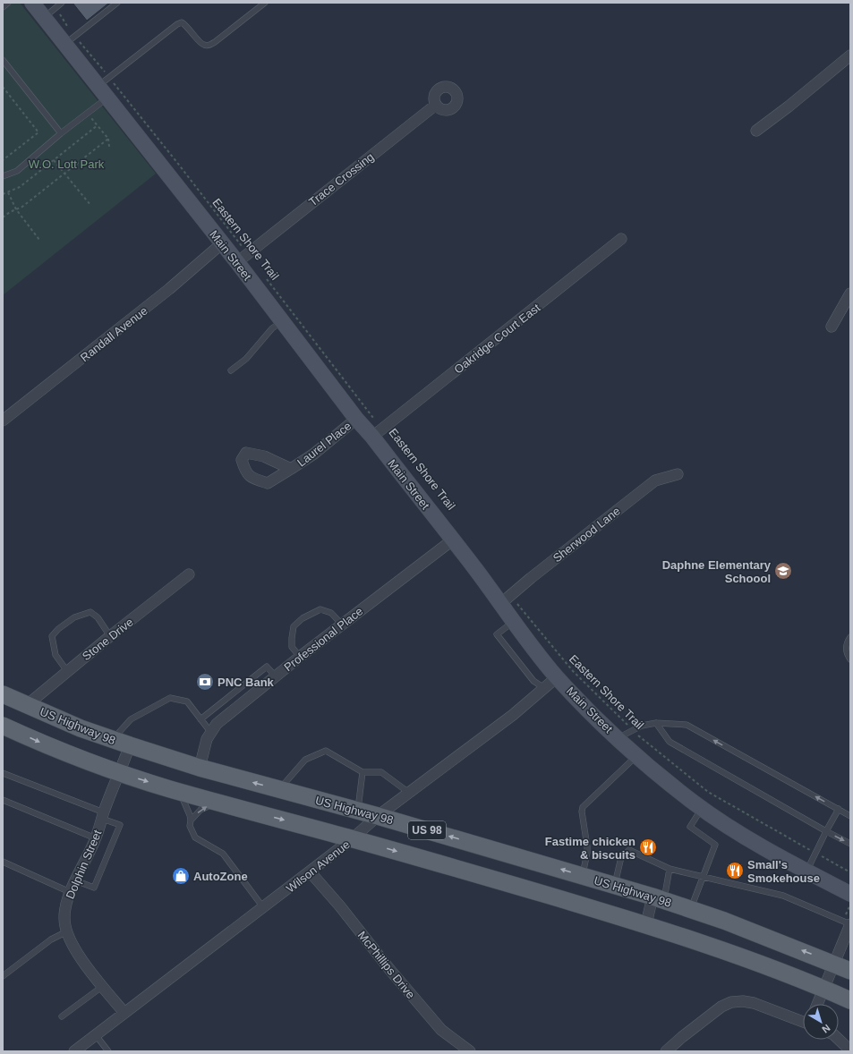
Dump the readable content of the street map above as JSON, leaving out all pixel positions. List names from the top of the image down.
{
  "streets": {
    "main road": ["Main Street", "US Highway 98", "US 98"],
    "street": [
      "Trace Crossing",
      "Randall Avenue",
      "Oakridge Court East",
      "Laurel Place",
      "Sherwood Lane",
      "Stone Drive",
      "Professional Place",
      "Dolphin Street",
      "Wilson Avenue",
      "McPhillips Drive"
    ],
    "path": ["Eastern Shore Trail"]
  },
  "crossings": [
    ["Trace Crossing", "Eastern Shore Trail"],
    ["Trace Crossing", "Main Street"],
    ["Eastern Shore Trail", "Main Street"],
    ["Eastern Shore Trail", "Oakridge Court East"],
    ["Eastern Shore Trail", "Sherwood Lane"],
    ["Main Street", "Randall Avenue"],
    ["Main Street", "Oakridge Court East"],
    ["Main Street", "Laurel Place"],
    ["Main Street", "Sherwood Lane"],
    ["Main Street", "Professional Place"],
    ["Main Street", "Wilson Avenue"],
    ["Stone Drive", "US Highway 98"],
    ["Professional Place", "US Highway 98"],
    ["US Highway 98", "Dolphin Street"],
    ["US Highway 98", "Wilson Avenue"],
    ["US 98", "Dolphin Street"],
    ["US 98", "Wilson Avenue"],
    ["Dolphin Street", "Wilson Avenue"],
    ["Wilson Avenue", "McPhillips Drive"]
  ],
  "parks": ["W.O. Lott Park"],
  "places": {
    "school or university": ["Daphne Elementary Schoool"],
    "bank": ["PNC Bank"],
    "restaurant": ["Fastime chicken & biscuits", "Small's Smokehouse"],
    "shop": ["AutoZone"]
  },
  "north": "bottom right"
}
